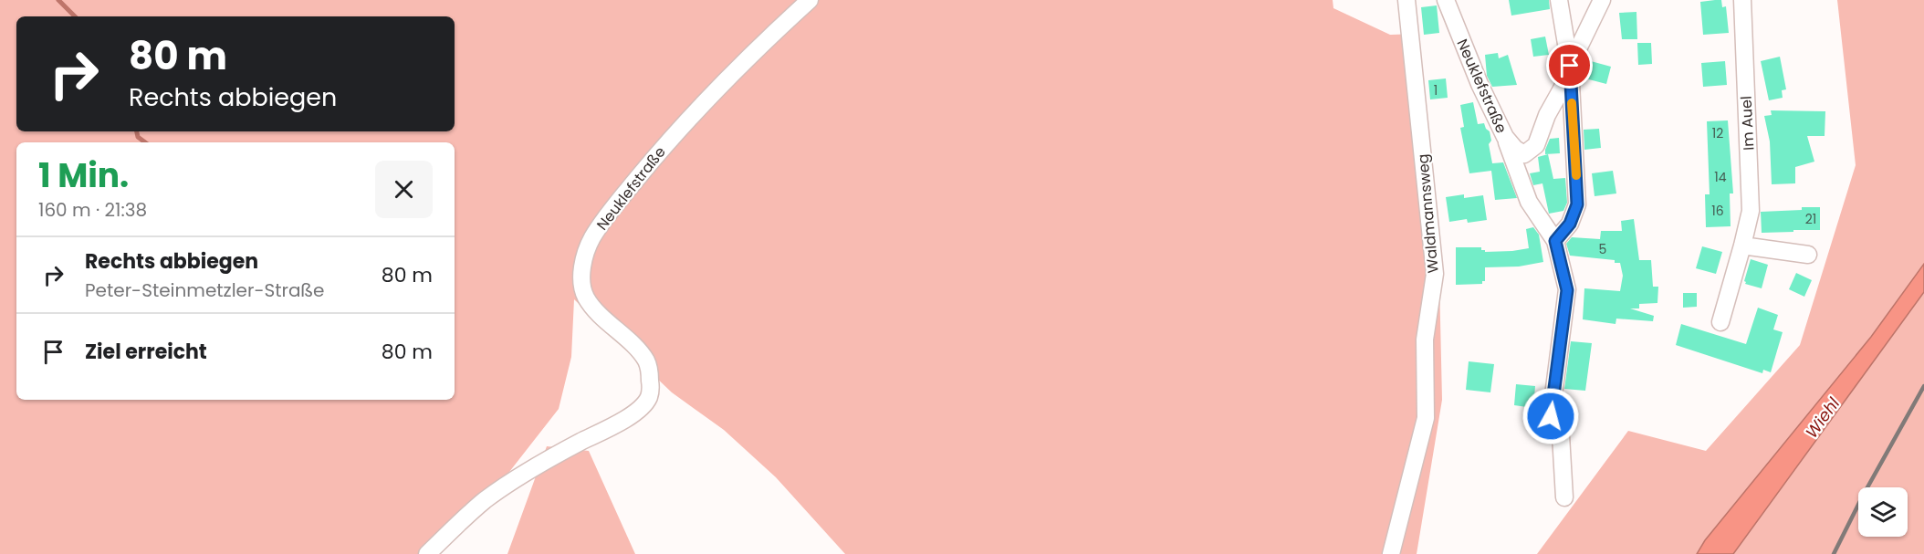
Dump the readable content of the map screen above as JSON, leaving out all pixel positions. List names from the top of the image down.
{
  "streets": {
    "street": ["Neuklefstraße", "Im Auel", "Waldmannsweg"]
  },
  "water": ["Wiehl"],
  "house_numbers": [
    "1",
    "12",
    "14",
    "16",
    "21",
    "5"
  ],
  "page": {
    "turn": ["80 m", "Rechts abbiegen"],
    "heading": ["1 Min.", "160 m · 21:38"],
    "list": [
      {
        "name": "Rechts abbiegen",
        "note": "Peter-Steinmetzler-Straße",
        "value": "80 m"
      },
      {
        "name": "Ziel erreicht",
        "value": "80 m"
      }
    ]
  }
}
